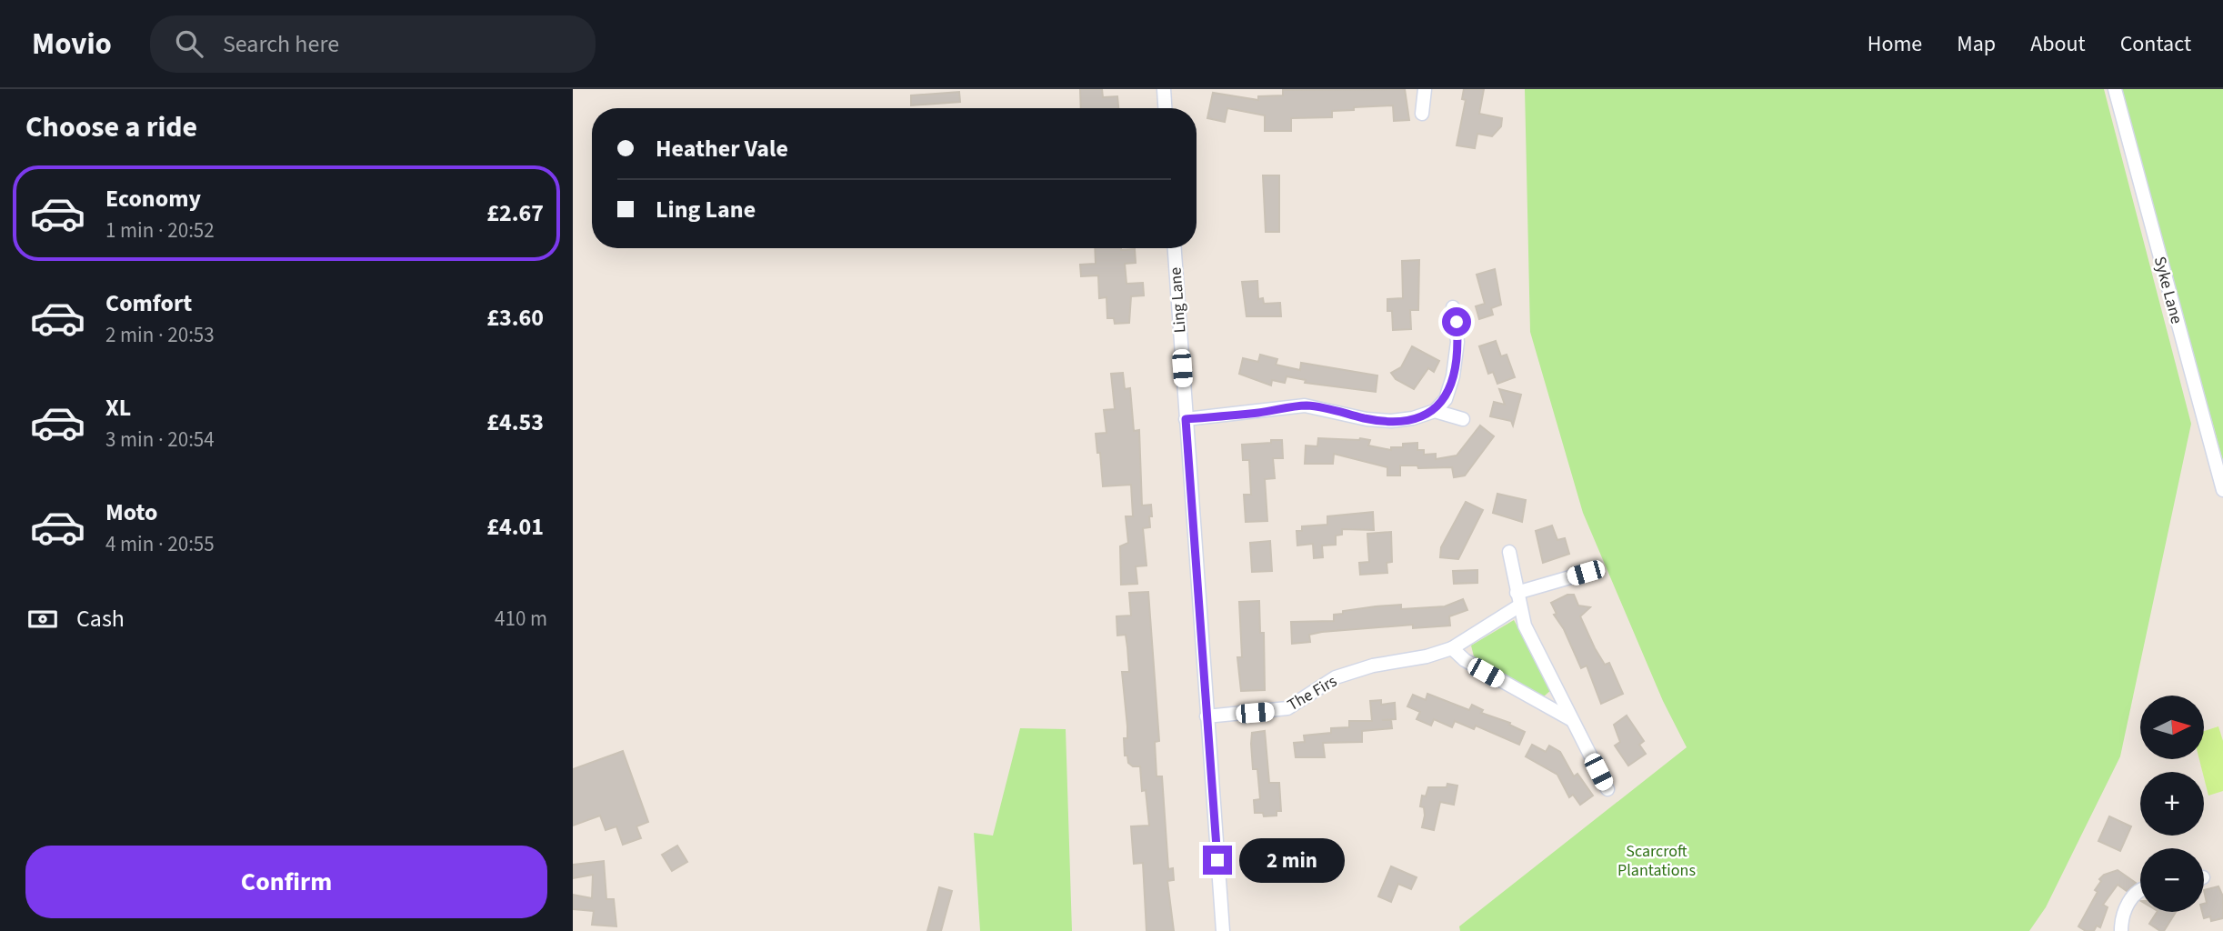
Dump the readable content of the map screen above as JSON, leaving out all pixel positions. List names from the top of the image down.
{
  "streets": {
    "street": ["Syke Lane", "Ling Lane", "The Firs"]
  },
  "crossings": [
    ["Ling Lane", "The Firs"]
  ],
  "parks": ["Scarcroft Plantations"],
  "north": "right",
  "page": {
    "header": "Movio",
    "search": "Search here",
    "nav": [
      "Home",
      "Map",
      "About",
      "Contact"
    ],
    "heading": "Choose a ride",
    "banner": ["Heather Vale", "Ling Lane"],
    "list": [
      {
        "name": "Economy",
        "note": "1 min · 20:52",
        "value": "£2.67"
      },
      {
        "name": "Comfort",
        "note": "2 min · 20:53",
        "value": "£3.60"
      },
      {
        "name": "XL",
        "note": "3 min · 20:54",
        "value": "£4.53"
      },
      {
        "name": "Moto",
        "note": "4 min · 20:55",
        "value": "£4.01"
      }
    ],
    "pay": ["Cash", "410 m"],
    "map_buttons": ["+", "−"],
    "buttons": "Confirm",
    "bubble": "2 min"
  }
}
